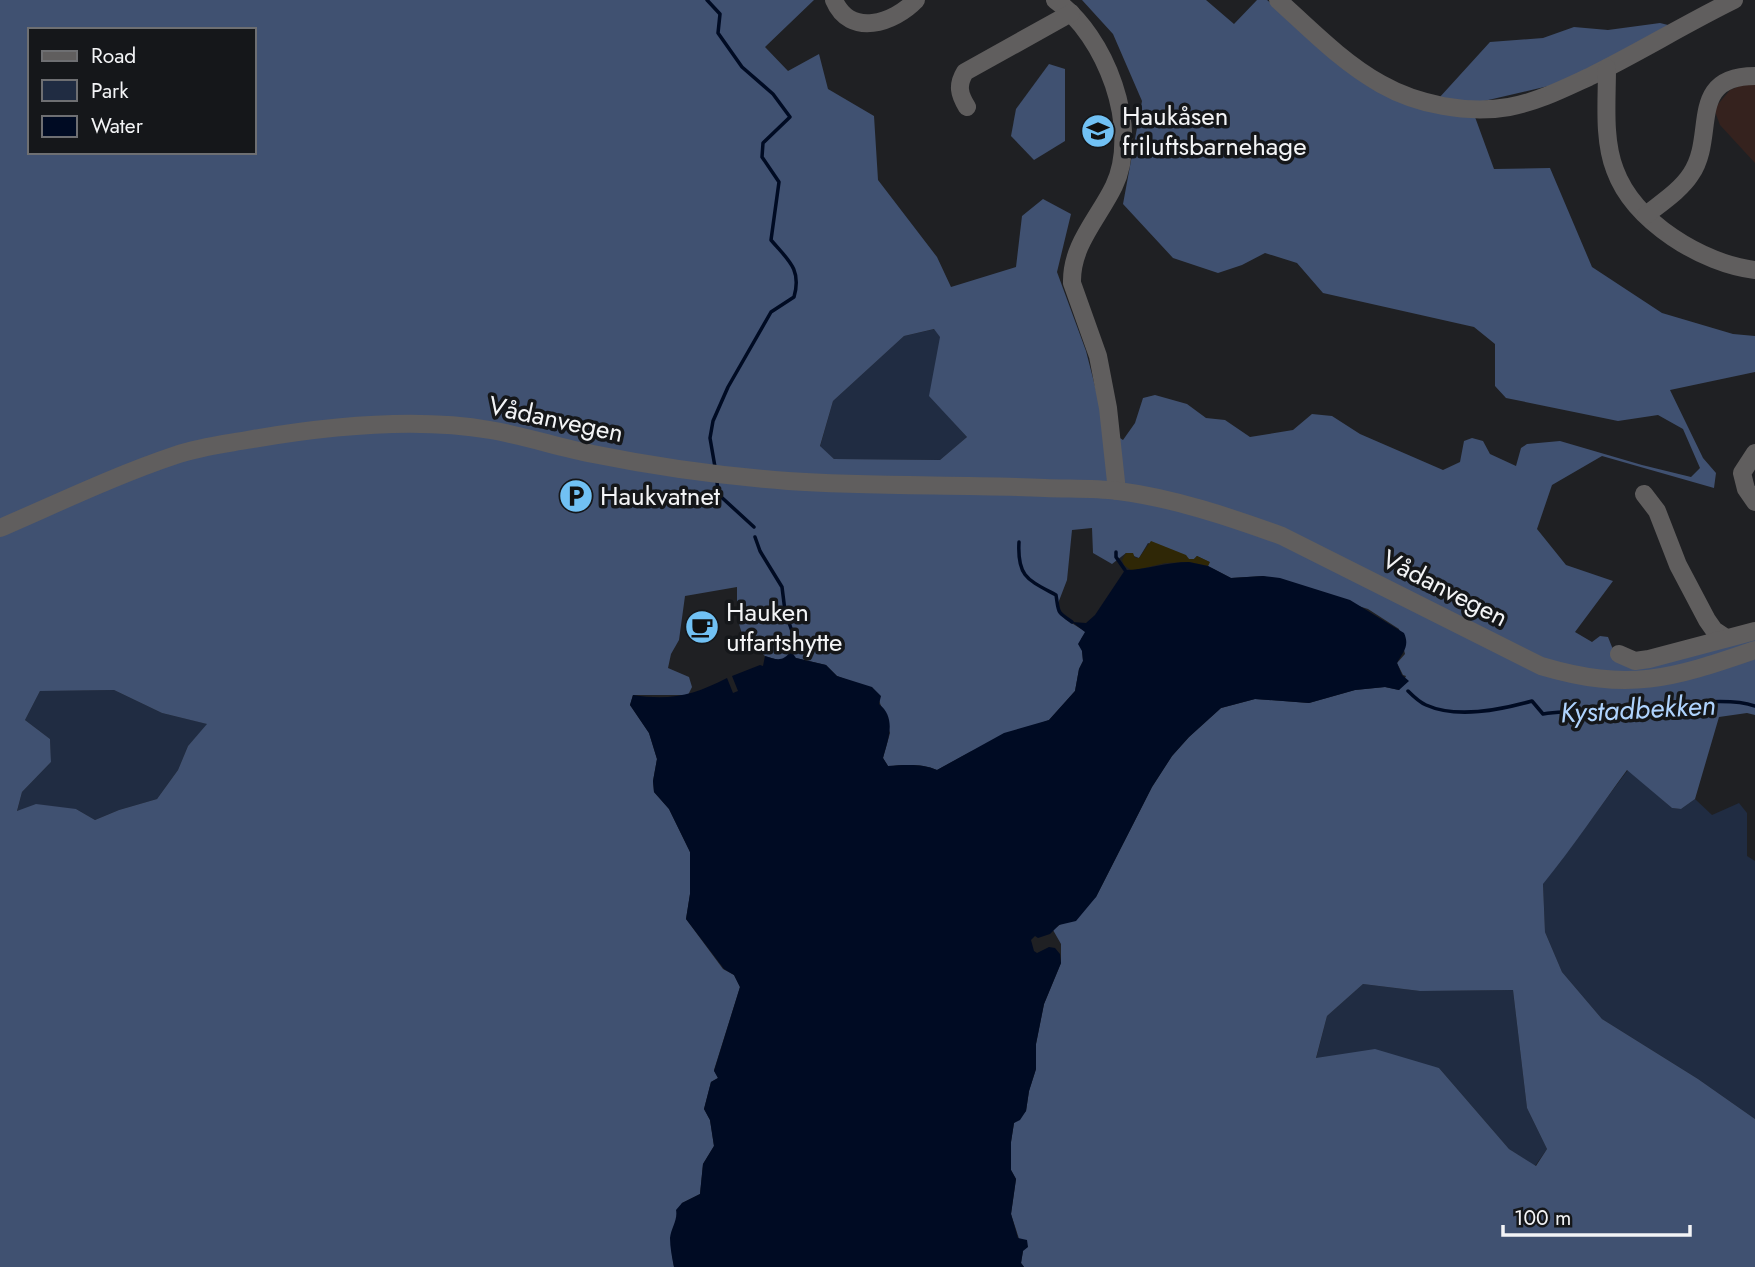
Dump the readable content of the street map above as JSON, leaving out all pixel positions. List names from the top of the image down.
{
  "streets": {
    "street": ["Vådanvegen"]
  },
  "water": ["Kystadbekken"],
  "places": {
    "school or university": ["Haukåsen friluftsbarnehage"],
    "parking": ["Haukvatnet"],
    "cafe": ["Hauken utfartshytte"]
  },
  "legend": ["Road", "Park", "Water"],
  "scale_bar": "100 m"
}
